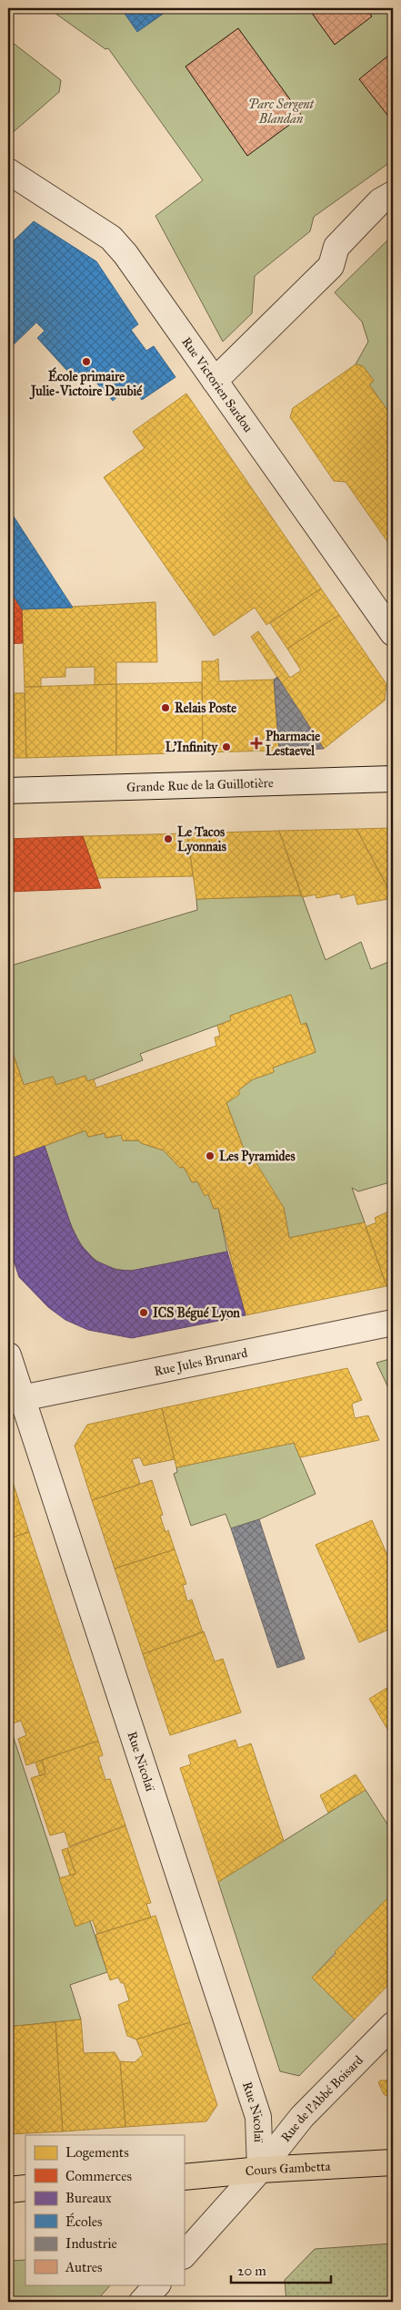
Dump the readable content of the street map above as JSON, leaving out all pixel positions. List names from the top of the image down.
{
  "streets": {
    "main road": ["Cours Gambetta"],
    "street": [
      "Rue Victorien Sardou",
      "Grande Rue de la Guillotière",
      "Rue Jules Brunard",
      "Rue Nicolaï",
      "Rue de l'Abbé Boisard"
    ]
  },
  "crossings": [
    ["Rue Jules Brunard", "Rue Nicolaï"],
    ["Rue Nicolaï", "Rue de l'Abbé Boisard"],
    ["Rue Nicolaï", "Cours Gambetta"],
    ["Rue de l'Abbé Boisard", "Cours Gambetta"]
  ],
  "parks": ["Parc Sergent Blandan"],
  "places": {
    "other": [
      "École primaire Julie-Victoire Daubié",
      "Relais Poste",
      "L'Infinity",
      "Le Tacos Lyonnais",
      "Les Pyramides",
      "ICS Bégué Lyon"
    ],
    "health": ["Pharmacie Lestaevel"]
  },
  "legend": [
    "Logements",
    "Commerces",
    "Bureaux",
    "Écoles",
    "Industrie",
    "Autres"
  ],
  "scale_bar": "20 m"
}
